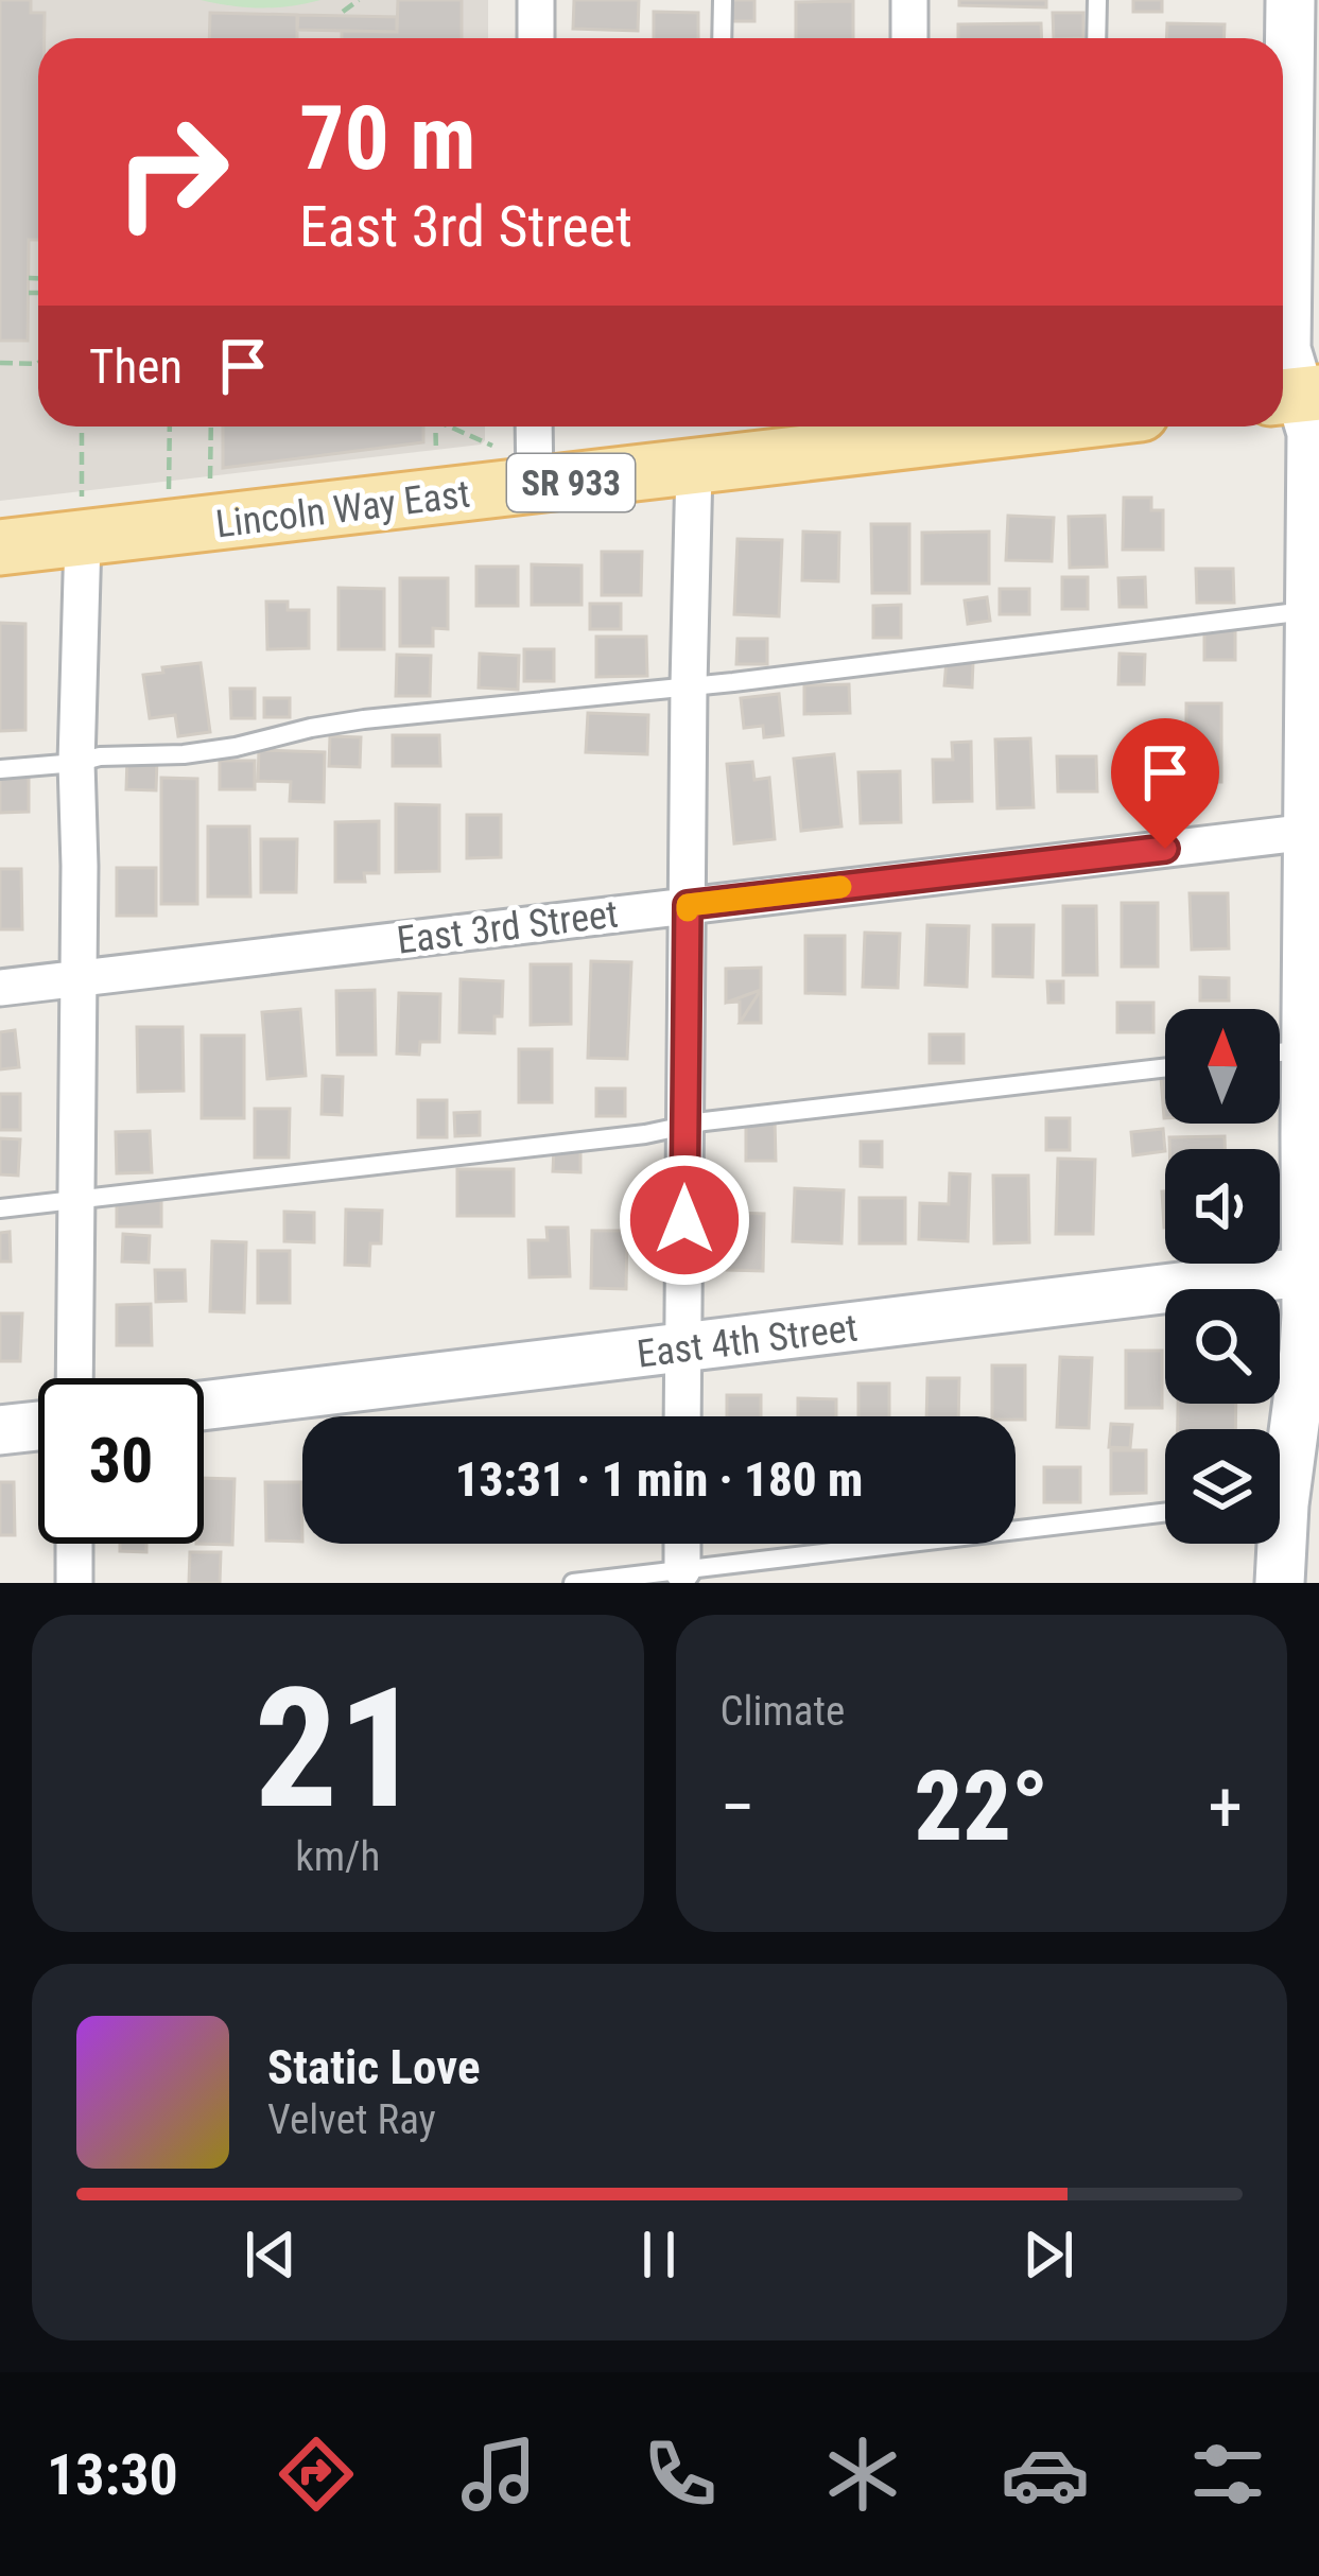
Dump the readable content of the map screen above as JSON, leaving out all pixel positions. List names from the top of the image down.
{
  "streets": {
    "main road": ["SR 933", "Lincoln Way East"],
    "street": ["East 3rd Street", "East 4th Street"]
  },
  "north": "top",
  "page": {
    "turn": ["70 m", "East 3rd Street"],
    "then": "Then",
    "limit": "30",
    "trip": "13:31 · 1 min · 180 m",
    "tile": [
      ["21", "km/h"],
      "Climate"
    ],
    "heat": ["−", "22°", "+"],
    "song": ["Static Love", "Velvet Ray"],
    "tabs": "13:30"
  }
}
